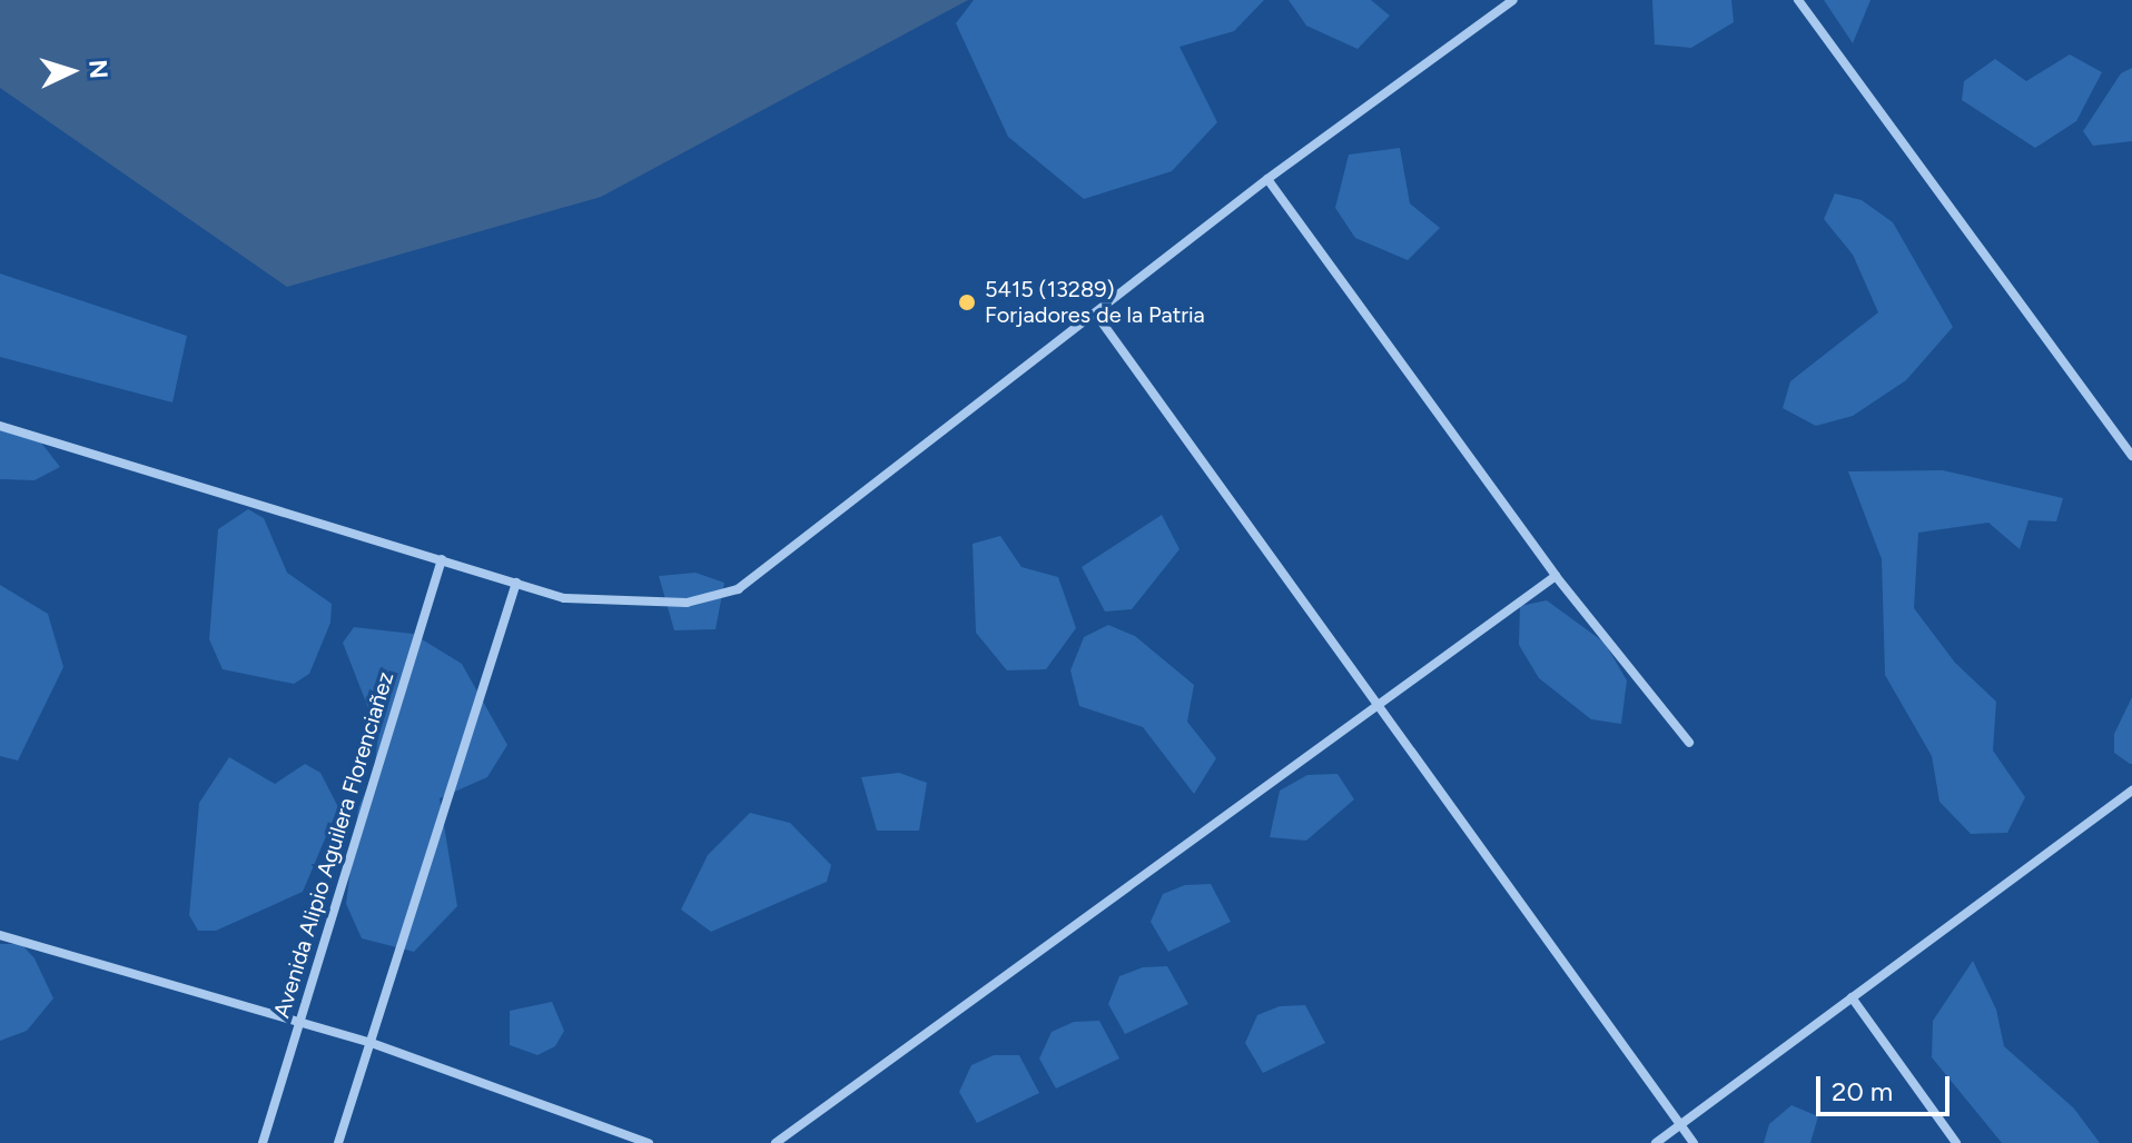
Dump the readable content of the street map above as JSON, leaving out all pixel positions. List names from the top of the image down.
{
  "streets": {
    "street": ["Avenida Alipio Aguilera Florenciañez"]
  },
  "places": ["5415 (13289) Forjadores de la Patria"],
  "scale_bar": "20 m",
  "north": "right"
}
